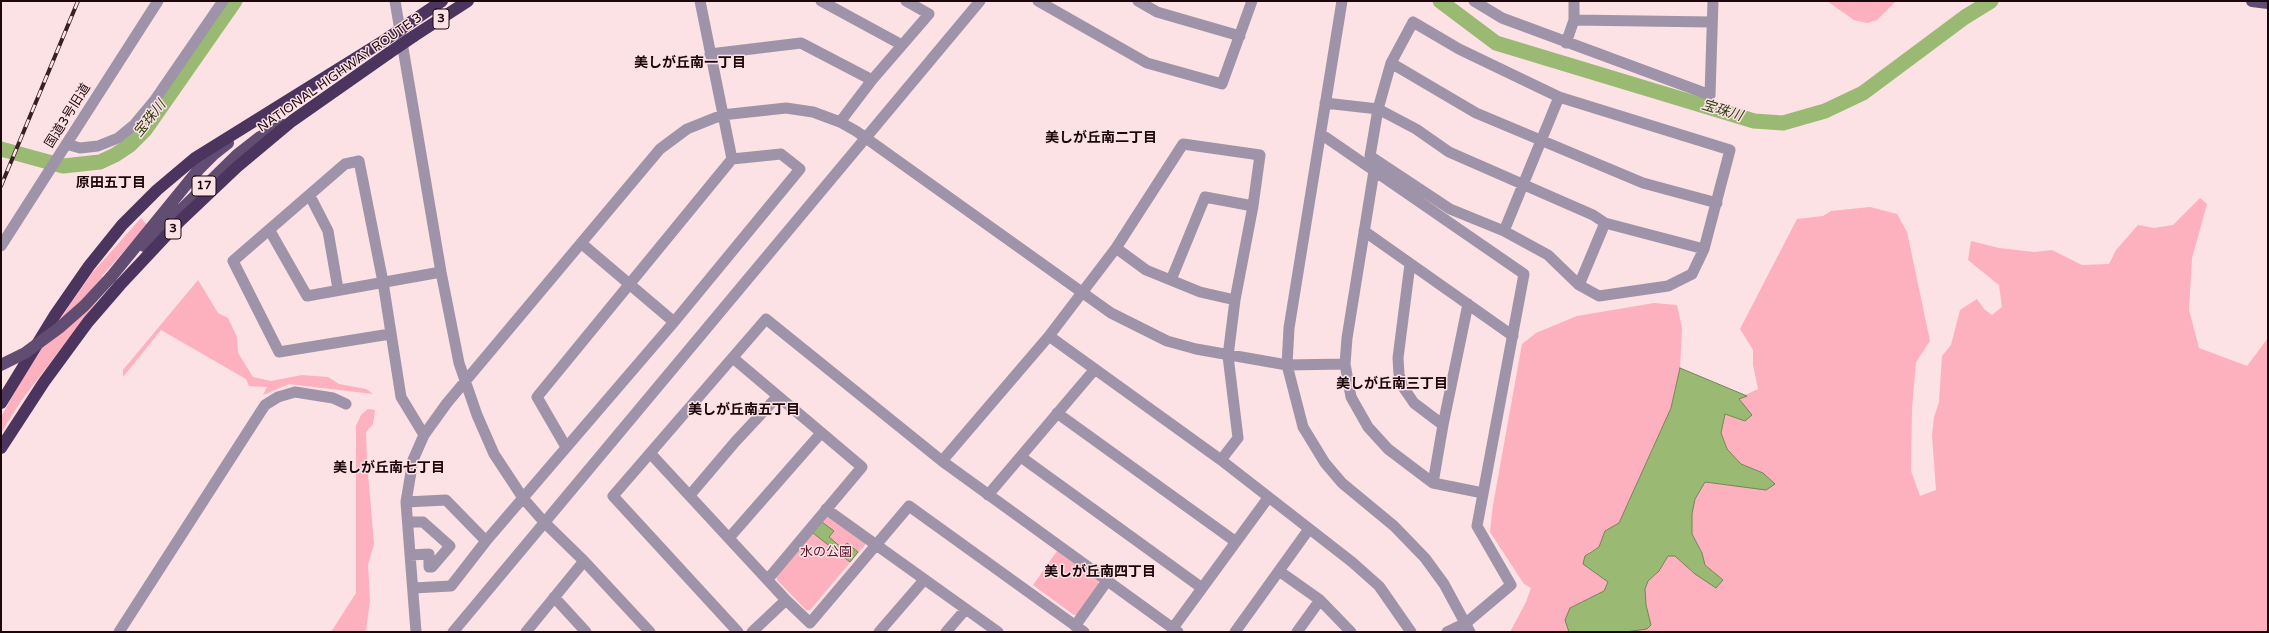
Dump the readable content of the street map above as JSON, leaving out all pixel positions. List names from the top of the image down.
{
  "streets": {
    "highway": ["3", "NATIONAL HIGHWAY ROUTE 3"],
    "main road": ["17"],
    "street": ["国道3号旧道"]
  },
  "crossings": [
    ["NATIONAL HIGHWAY ROUTE 3", "17"]
  ],
  "districts": [
    "美しが丘南一丁目",
    "美しが丘南二丁目",
    "原田五丁目",
    "美しが丘南三丁目",
    "美しが丘南五丁目",
    "美しが丘南七丁目",
    "美しが丘南四丁目"
  ],
  "water": ["宝珠川"],
  "parks": ["水の公園"]
}
